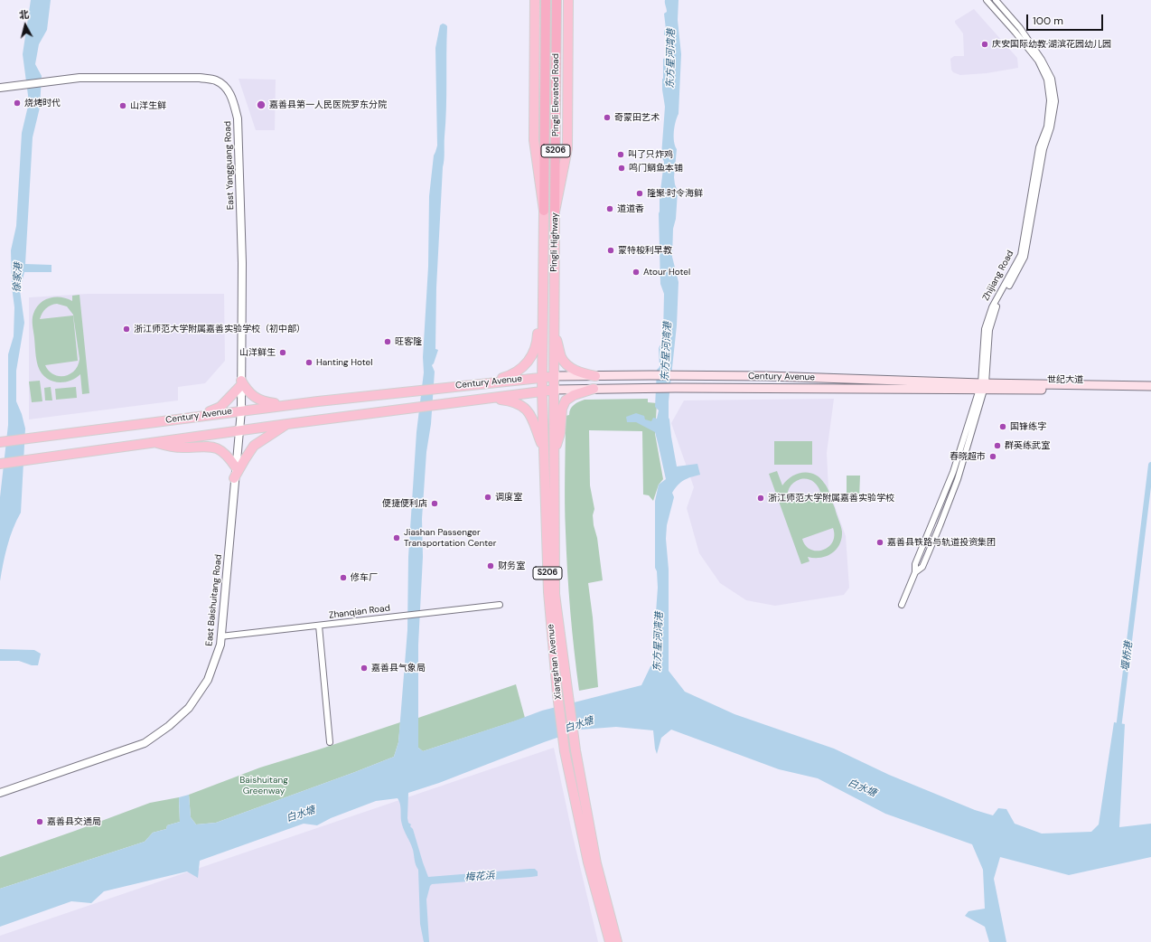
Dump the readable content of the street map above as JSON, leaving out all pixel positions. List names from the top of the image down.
{
  "streets": {
    "highway": ["Pingli Elevated Road", "S206"],
    "main road": [
      "Pingli Highway",
      "Century Avenue",
      "世纪大道",
      "Xiangshan Avenue"
    ],
    "street": [
      "East Yangguang Road",
      "Zhijiang Road",
      "East Baishuitang Road",
      "Zhanqian Road"
    ]
  },
  "crossings": [
    ["Pingli Elevated Road", "Pingli Highway"],
    ["East Yangguang Road", "Century Avenue"],
    ["East Yangguang Road", "East Baishuitang Road"],
    ["Pingli Highway", "Century Avenue"],
    ["Pingli Highway", "Xiangshan Avenue"],
    ["Zhijiang Road", "Century Avenue"],
    ["Zhijiang Road", "世纪大道"],
    ["Century Avenue", "世纪大道"],
    ["Century Avenue", "East Baishuitang Road"],
    ["Century Avenue", "Xiangshan Avenue"],
    ["East Baishuitang Road", "Zhanqian Road"]
  ],
  "water": [
    "东方星河湾港",
    "徐家港",
    "堰桥港",
    "白水塘",
    "梅花浜"
  ],
  "parks": ["Baishuitang Greenway"],
  "places": [
    "庆安国际幼教·湖滨花园幼儿园",
    "烧烤时代",
    "嘉善县第一人民医院罗东分院",
    "山洋生鲜",
    "奇蒙田艺术",
    "叫了只炸鸡",
    "鸣门鲷鱼本铺",
    "隆聚·时令海鲜",
    "道道香",
    "蒙特梭利早教",
    "Atour Hotel",
    "浙江师范大学附属嘉善实验学校（初中部）",
    "旺客隆",
    "山洋鲜生",
    "Hanting Hotel",
    "国锋练字",
    "群英练武室",
    "春晓超市",
    "调度室",
    "浙江师范大学附属嘉善实验学校",
    "便捷便利店",
    "Jiashan Passenger Transportation Center",
    "嘉善县铁路与轨道投资集团",
    "财务室",
    "修车厂",
    "嘉善县气象局",
    "嘉善县交通局"
  ],
  "scale_bar": "100 m",
  "north": "top"
}
